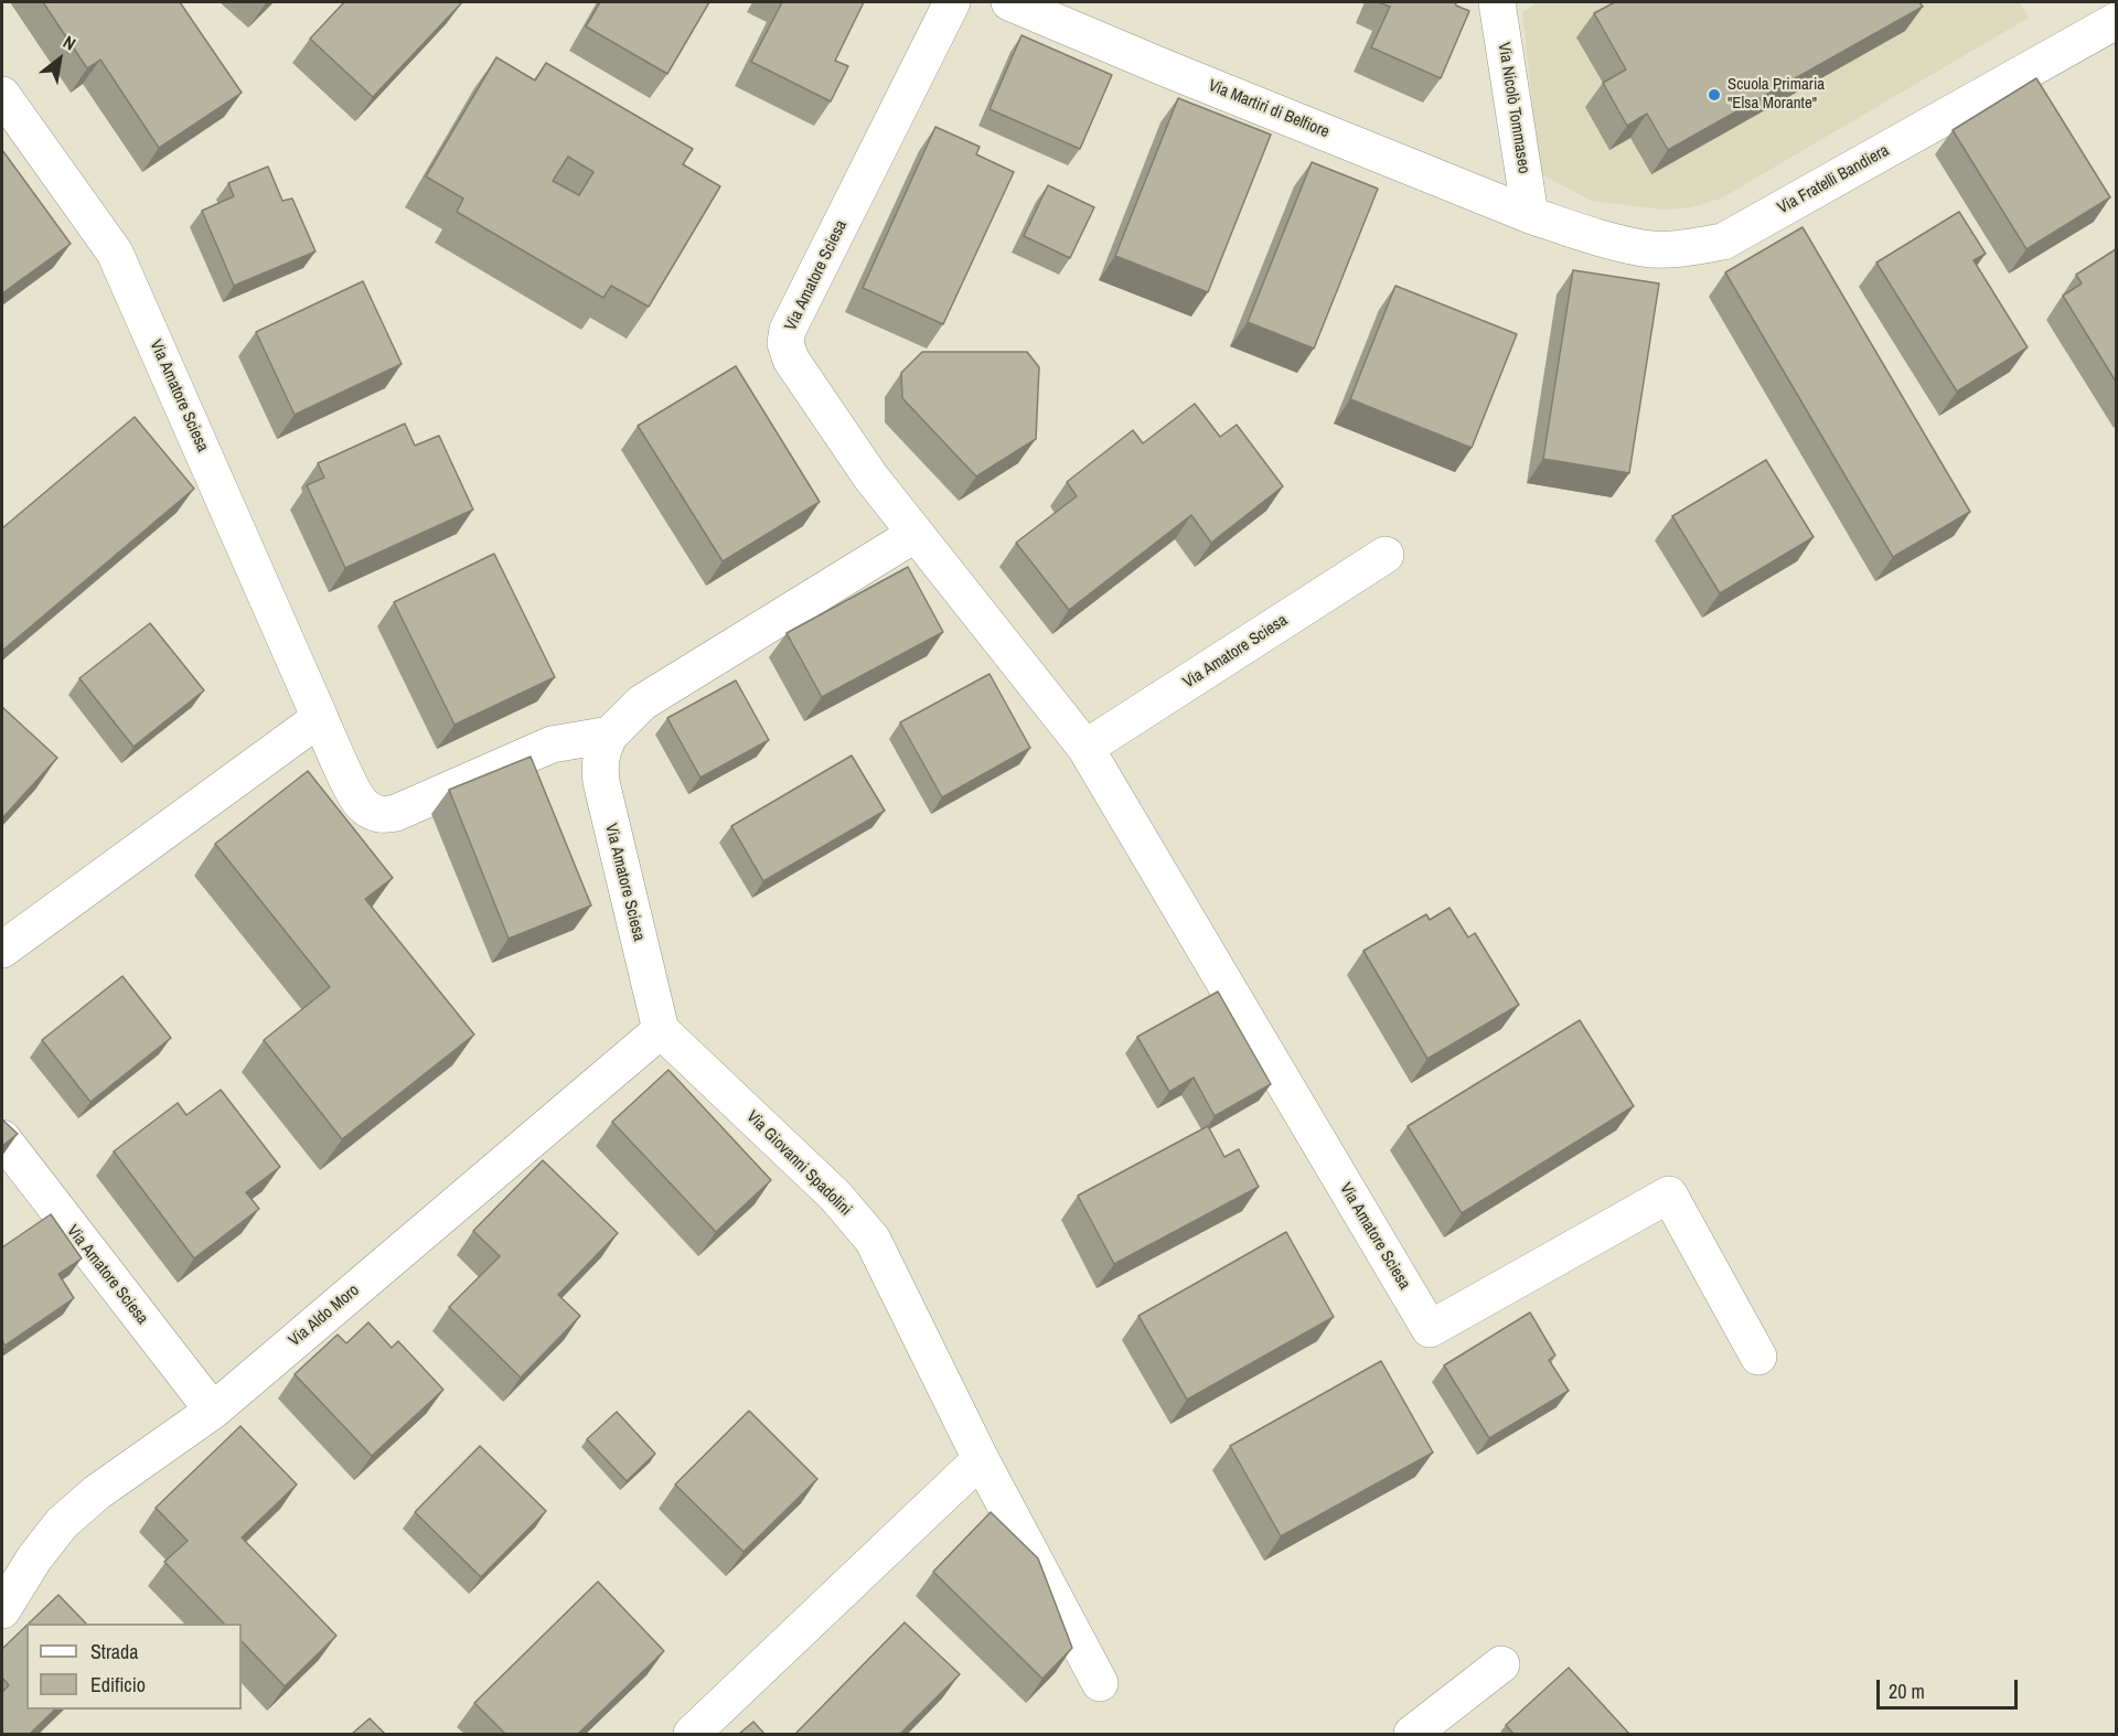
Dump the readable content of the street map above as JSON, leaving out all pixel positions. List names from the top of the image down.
{
  "streets": {
    "street": [
      "Via Nicolò Tommaseo",
      "Via Martiri di Belfiore",
      "Via Fratelli Bandiera",
      "Via Amatore Sciesa",
      "Via Giovanni Spadolini",
      "Via Aldo Moro"
    ]
  },
  "crossings": [
    ["Via Nicolò Tommaseo", "Via Martiri di Belfiore"],
    ["Via Nicolò Tommaseo", "Via Fratelli Bandiera"],
    ["Via Martiri di Belfiore", "Via Fratelli Bandiera"],
    ["Via Amatore Sciesa", "Via Giovanni Spadolini"],
    ["Via Amatore Sciesa", "Via Aldo Moro"],
    ["Via Giovanni Spadolini", "Via Aldo Moro"]
  ],
  "places": ["Scuola Primaria \"Elsa Morante\""],
  "legend": ["Strada", "Edificio"],
  "scale_bar": "20 m",
  "north": "top right"
}
